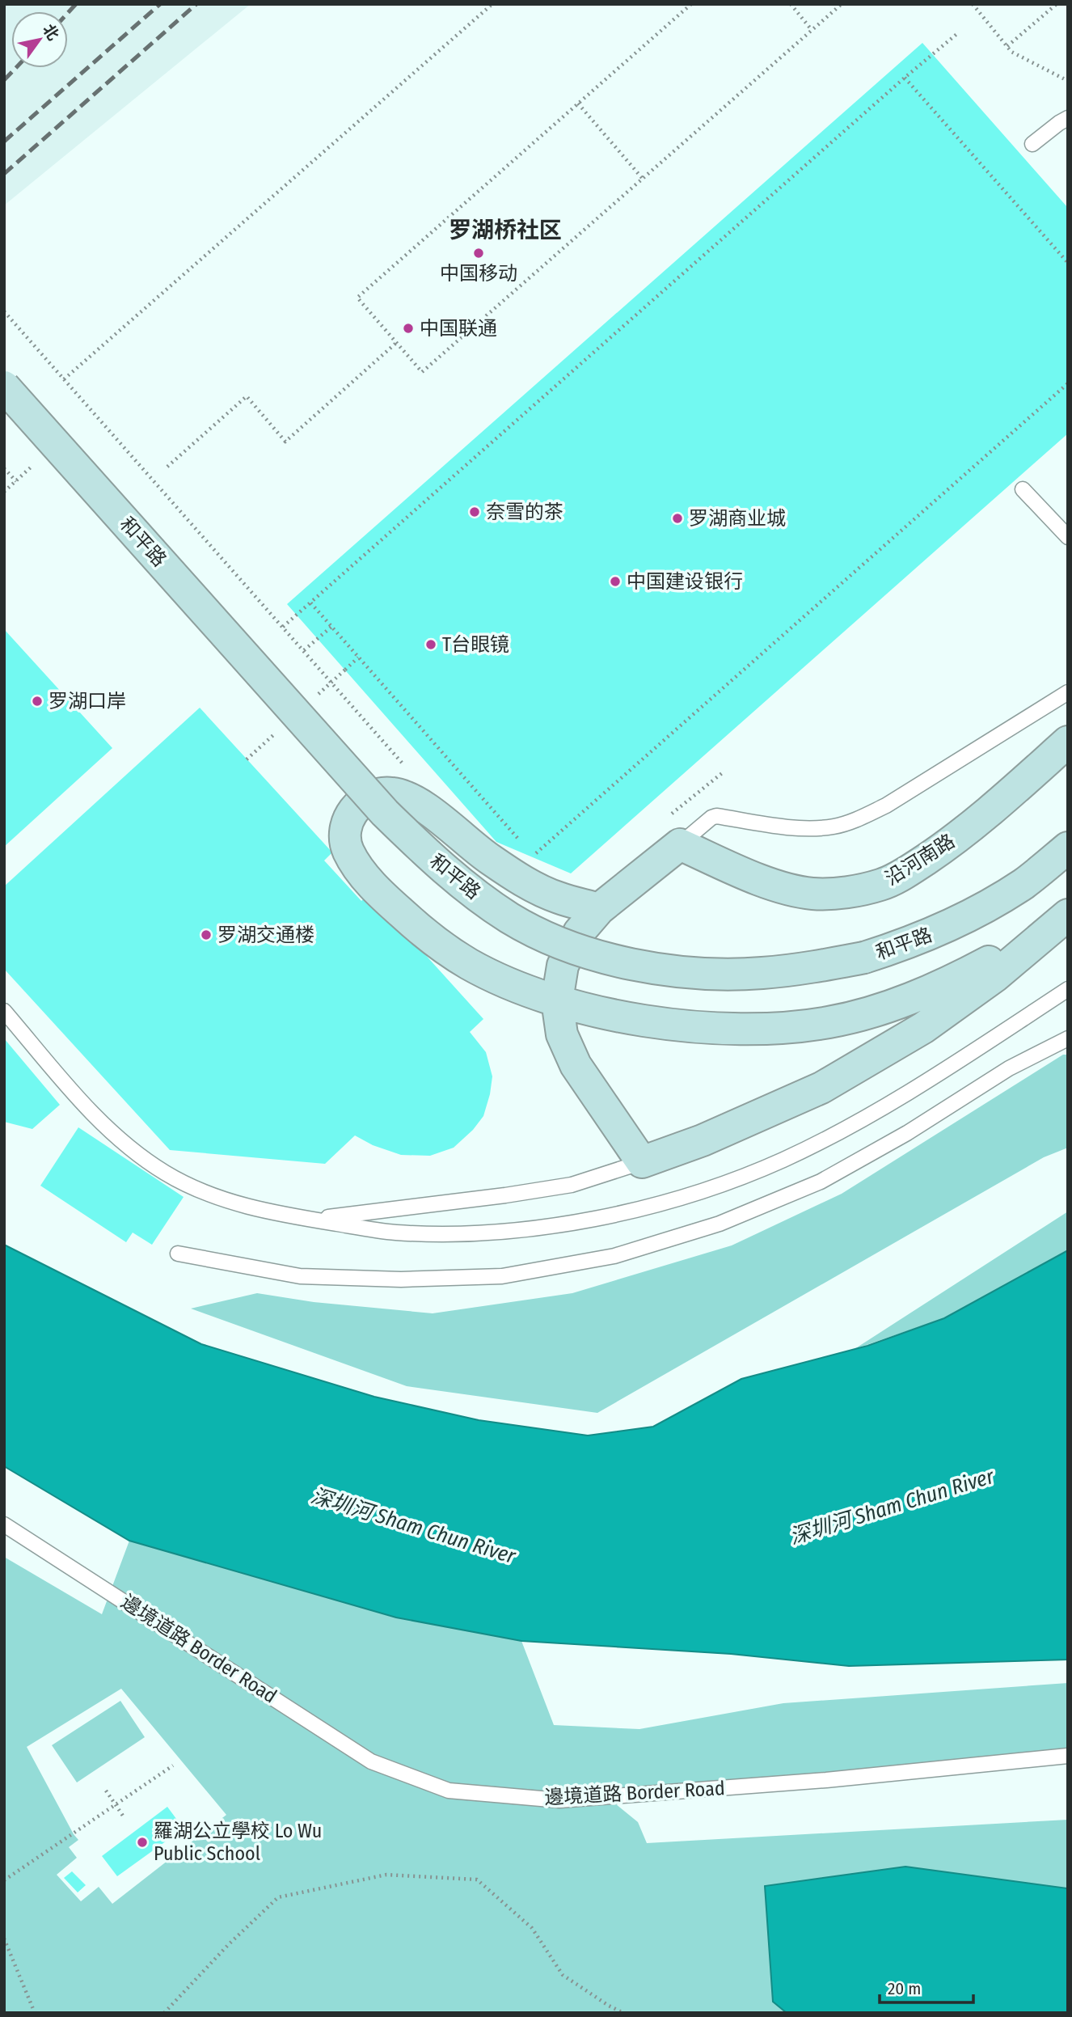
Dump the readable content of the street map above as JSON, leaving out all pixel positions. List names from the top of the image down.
{
  "streets": {
    "main road": ["和平路", "沿河南路"],
    "lane": ["邊境道路 Border Road"]
  },
  "districts": ["罗湖桥社区"],
  "water": ["深圳河 Sham Chun River"],
  "places": [
    "中国移动",
    "中国联通",
    "奈雪的茶",
    "罗湖商业城",
    "中国建设银行",
    "T台眼镜",
    "罗湖口岸",
    "罗湖交通楼",
    "羅湖公立學校 Lo Wu Public School"
  ],
  "scale_bar": "20 m",
  "north": "top right"
}
